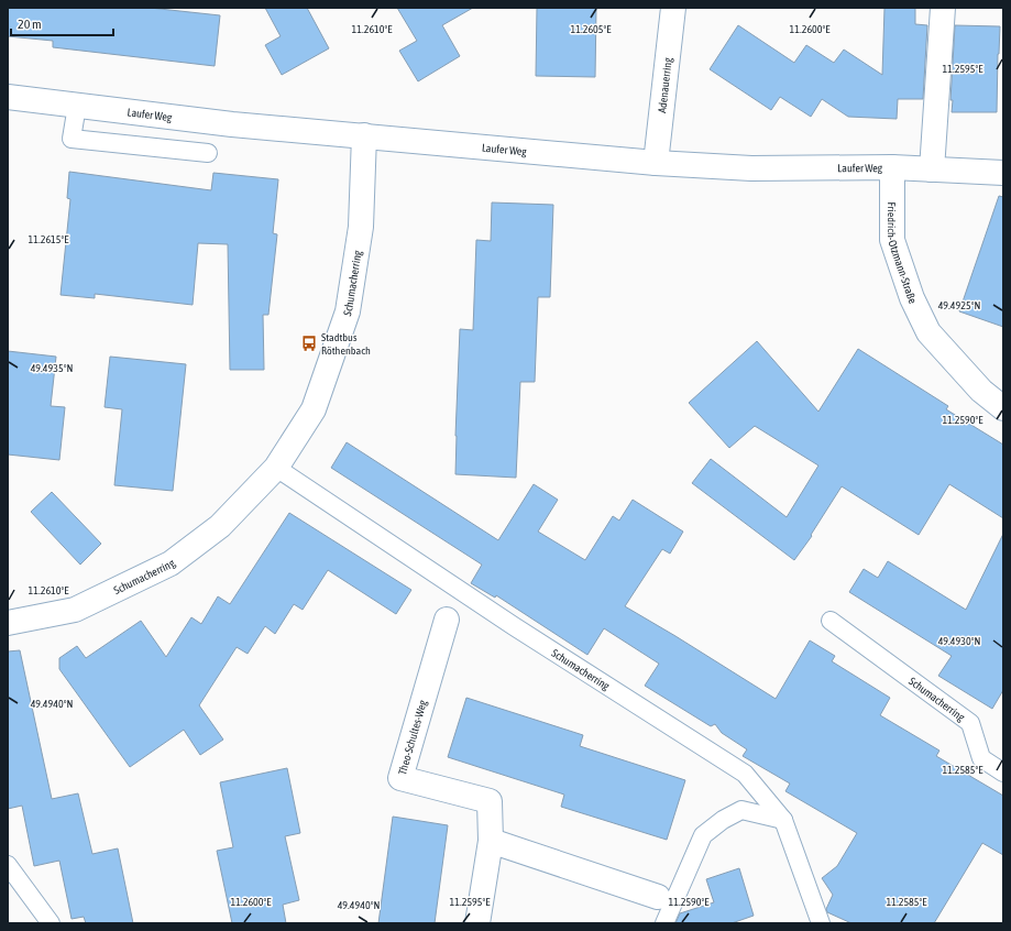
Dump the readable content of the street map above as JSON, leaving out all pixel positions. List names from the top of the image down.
{
  "streets": {
    "street": [
      "Adenauerring",
      "Laufer Weg",
      "Friedrich-Otzmann-Straße",
      "Schumacherring",
      "Theo-Schultes-Weg"
    ]
  },
  "crossings": [
    ["Adenauerring", "Laufer Weg"],
    ["Laufer Weg", "Friedrich-Otzmann-Straße"],
    ["Laufer Weg", "Schumacherring"]
  ],
  "places": {
    "bus stop": ["Stadtbus Röthenbach"]
  },
  "scale_bar": "20 m",
  "coordinates": [
    "11.2610°E",
    "11.2605°E",
    "11.2600°E",
    "11.2595°E",
    "11.2615°E",
    "49.4925°N",
    "49.4935°N",
    "11.2590°E",
    "49.4930°N",
    "49.4940°N",
    "11.2585°E"
  ]
}
